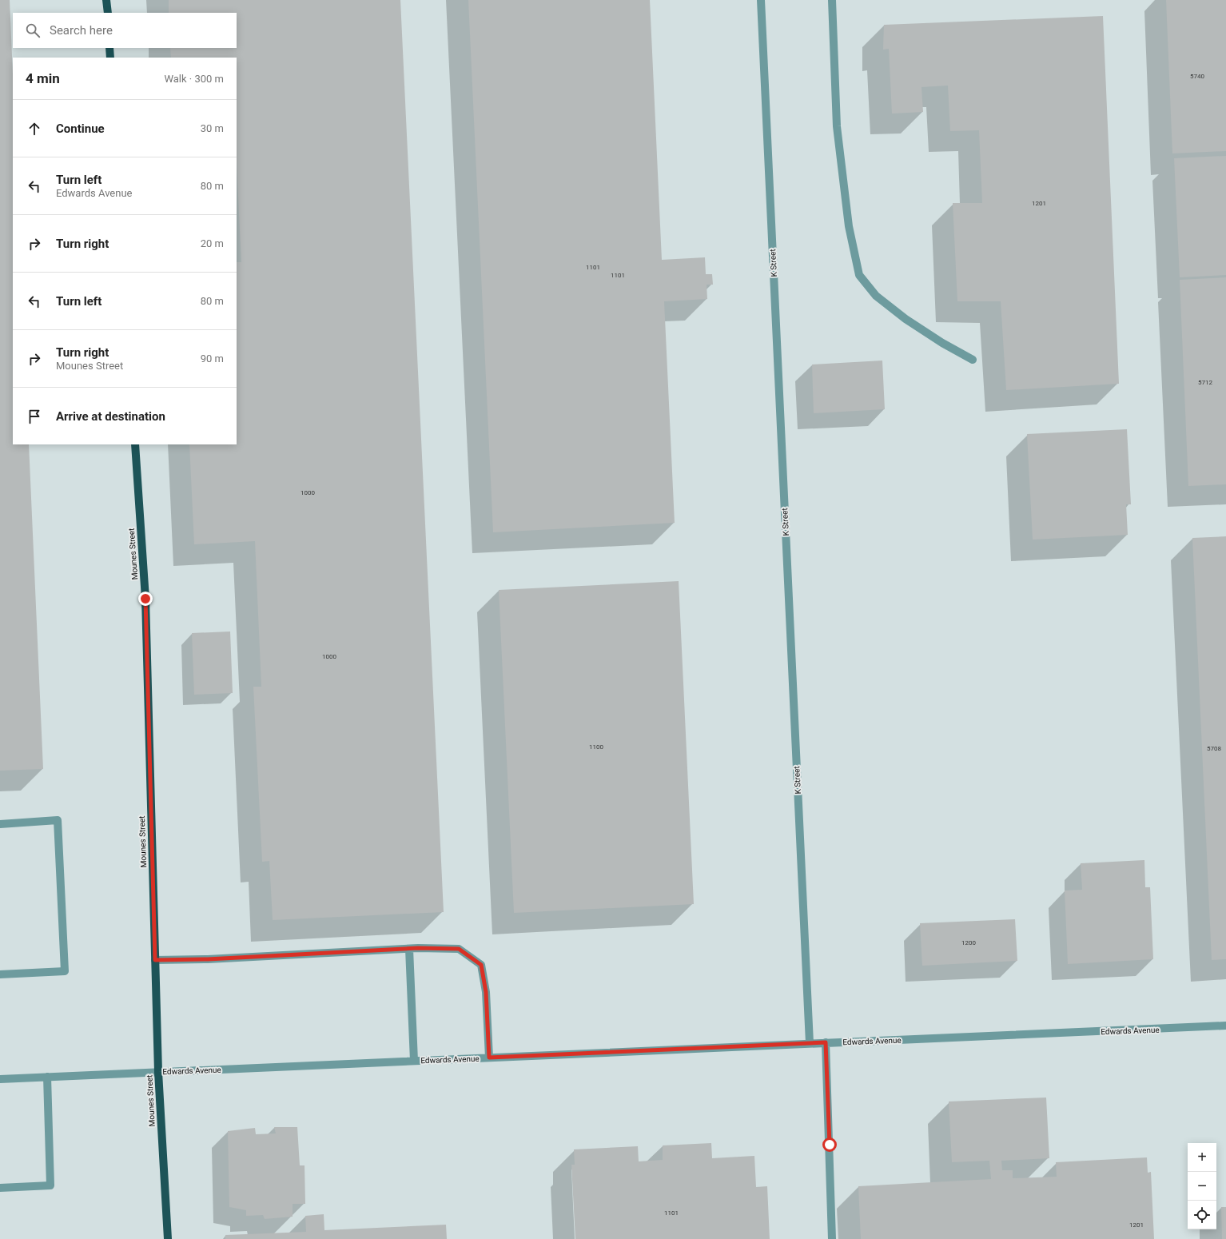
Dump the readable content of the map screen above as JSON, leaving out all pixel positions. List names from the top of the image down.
{
  "streets": {
    "main road": ["Mounes Street"],
    "street": ["K Street", "Edwards Avenue"]
  },
  "crossings": [
    ["K Street", "Edwards Avenue"],
    ["Mounes Street", "Edwards Avenue"]
  ],
  "house_numbers": [
    "5740",
    "1201",
    "1101",
    "1101",
    "5712",
    "1000",
    "1000",
    "1100",
    "5708",
    "1200",
    "1101",
    "1201"
  ],
  "page": {
    "search": "Search here",
    "heading": ["4 min", "Walk · 300 m"],
    "list": [
      ["Continue", "30 m"],
      ["Turn left", "Edwards Avenue", "80 m"],
      ["Turn right", "20 m"],
      ["Turn left", "80 m"],
      ["Turn right", "Mounes Street", "90 m"],
      "Arrive at destination"
    ],
    "map_buttons": ["+", "−"]
  }
}
